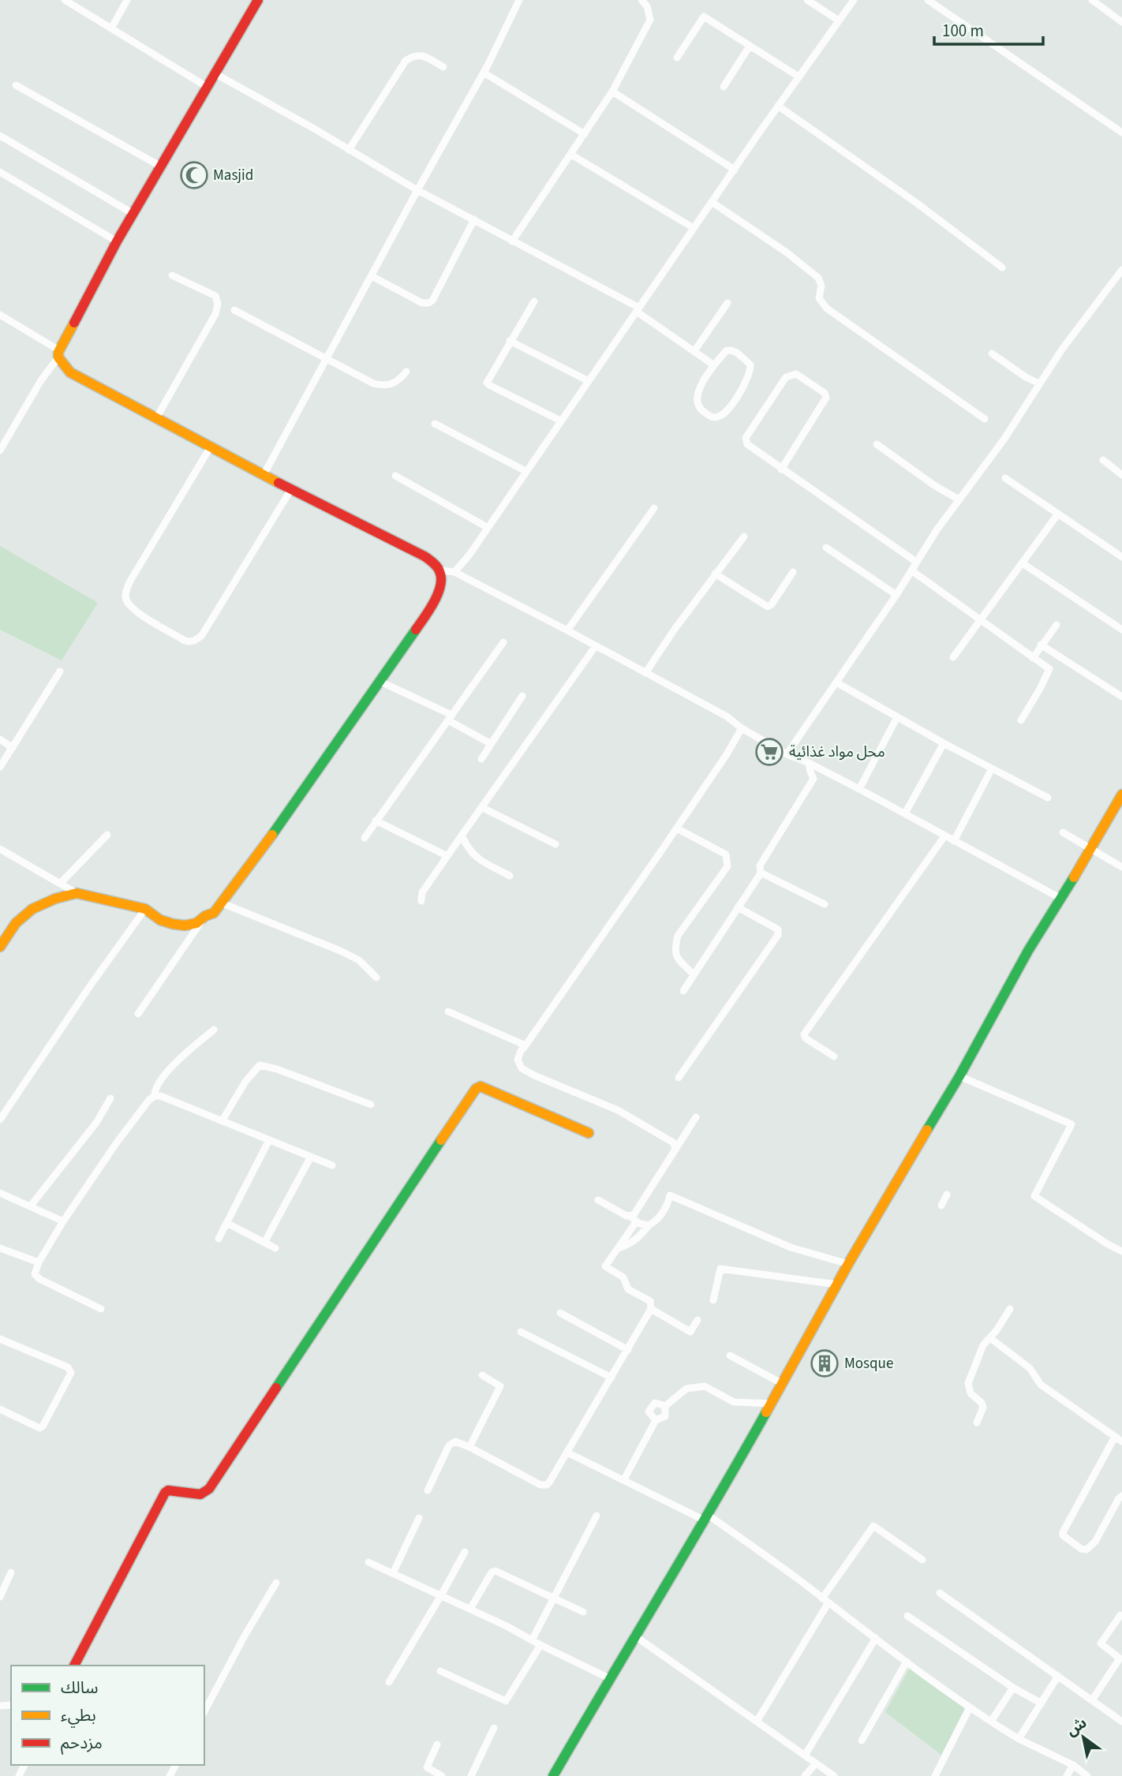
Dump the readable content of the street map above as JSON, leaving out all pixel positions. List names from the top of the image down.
{
  "places": {
    "mosque": ["Masjid"],
    "supermarket": ["محل مواد غذائية"],
    "building": ["Mosque"]
  },
  "legend": ["سالك", "بطيء", "مزدحم"],
  "scale_bar": "100 m",
  "north": "top left"
}
